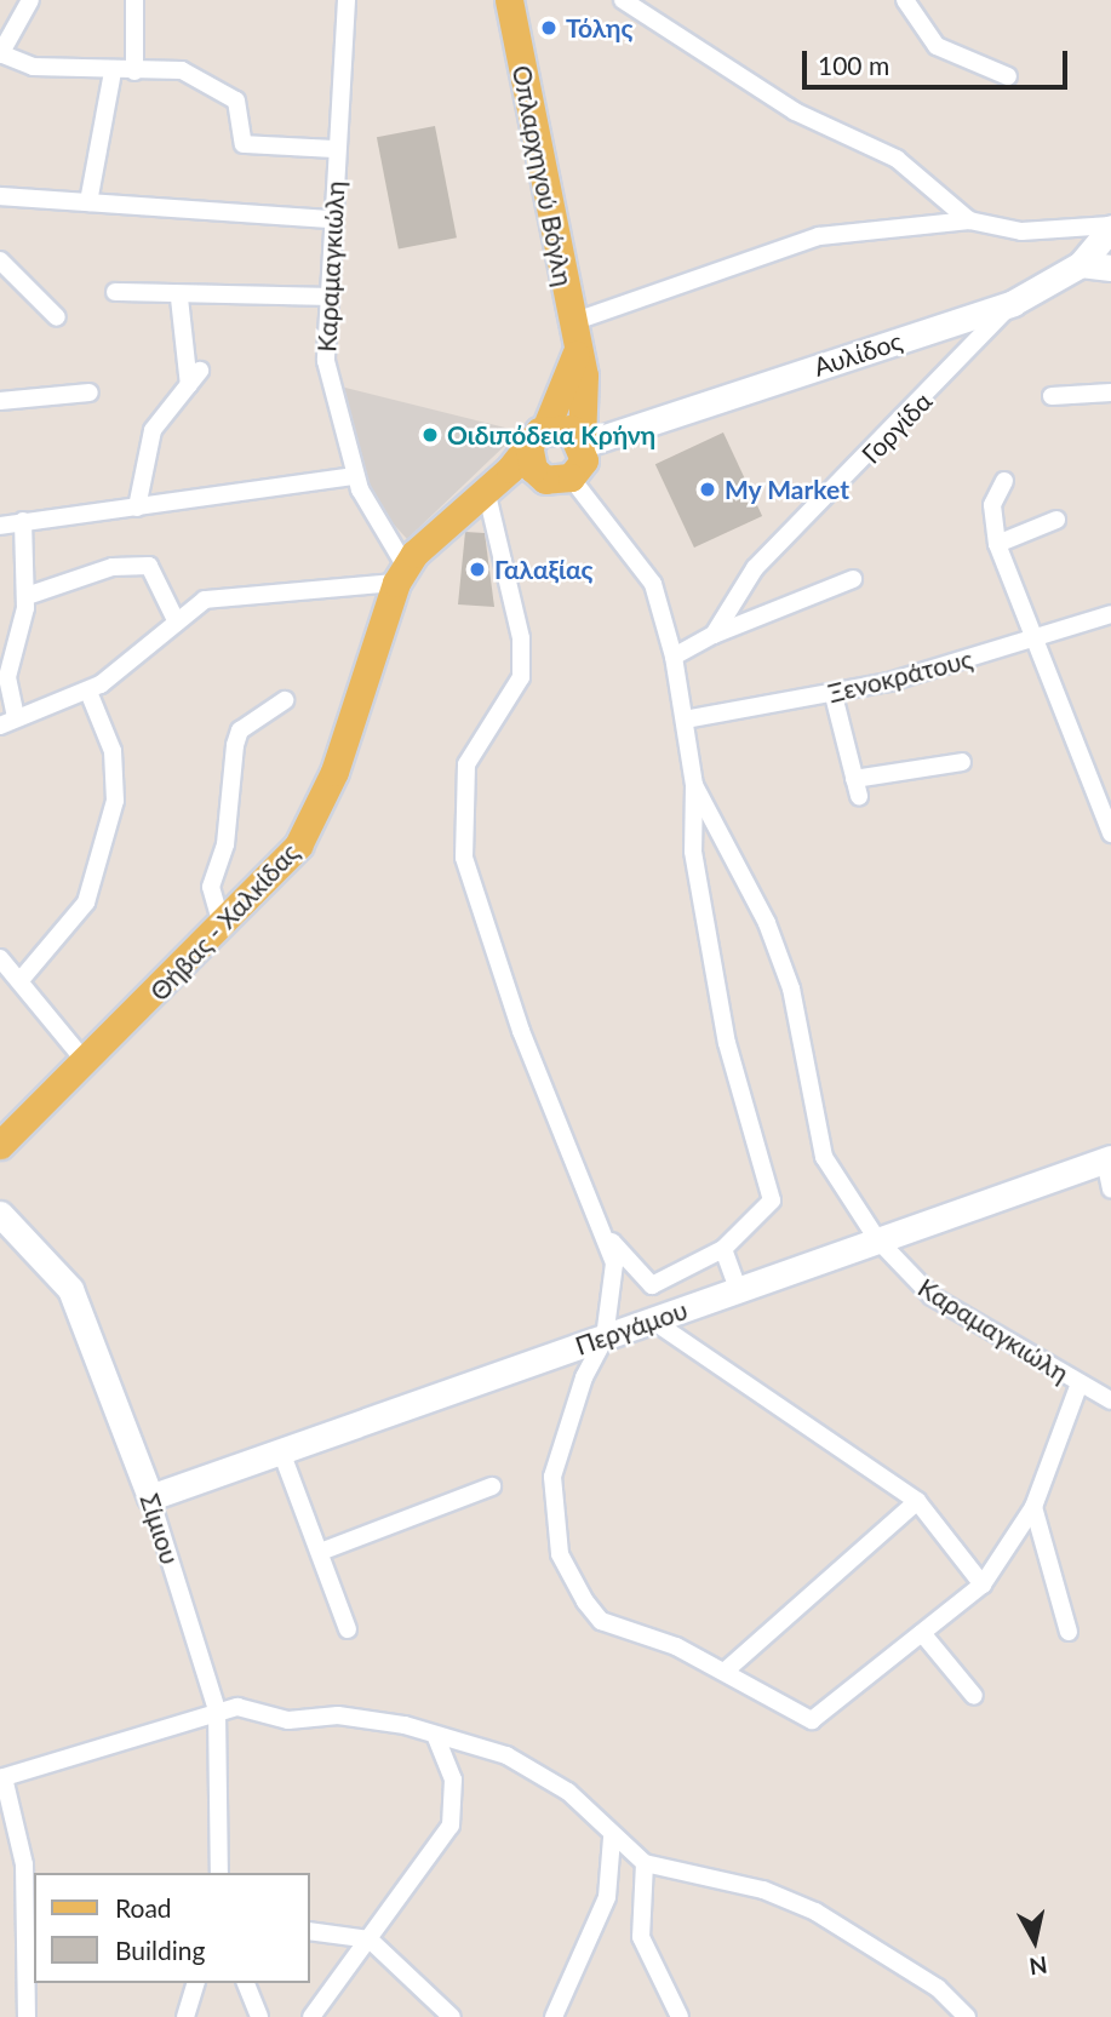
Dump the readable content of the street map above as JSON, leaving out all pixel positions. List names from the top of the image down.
{
  "streets": {
    "main road": ["Οπλαρχηγού Βόγλη", "Θήβας - Χαλκίδας"],
    "street": [
      "Καραμαγκιώλη",
      "Αυλίδος",
      "Γοργίδα",
      "Ξενοκράτους",
      "Περγάμου",
      "Σίμιου"
    ]
  },
  "crossings": [
    ["Οπλαρχηγού Βόγλη", "Αυλίδος"],
    ["Οπλαρχηγού Βόγλη", "Θήβας - Χαλκίδας"],
    ["Καραμαγκιώλη", "Θήβας - Χαλκίδας"],
    ["Καραμαγκιώλη", "Περγάμου"],
    ["Αυλίδος", "Γοργίδα"],
    ["Περγάμου", "Σίμιου"]
  ],
  "places": [
    "Τόλης",
    "Οιδιπόδεια Κρήνη",
    "My Market",
    "Γαλαξίας"
  ],
  "legend": ["Road", "Building"],
  "scale_bar": "100 m",
  "north": "bottom"
}
